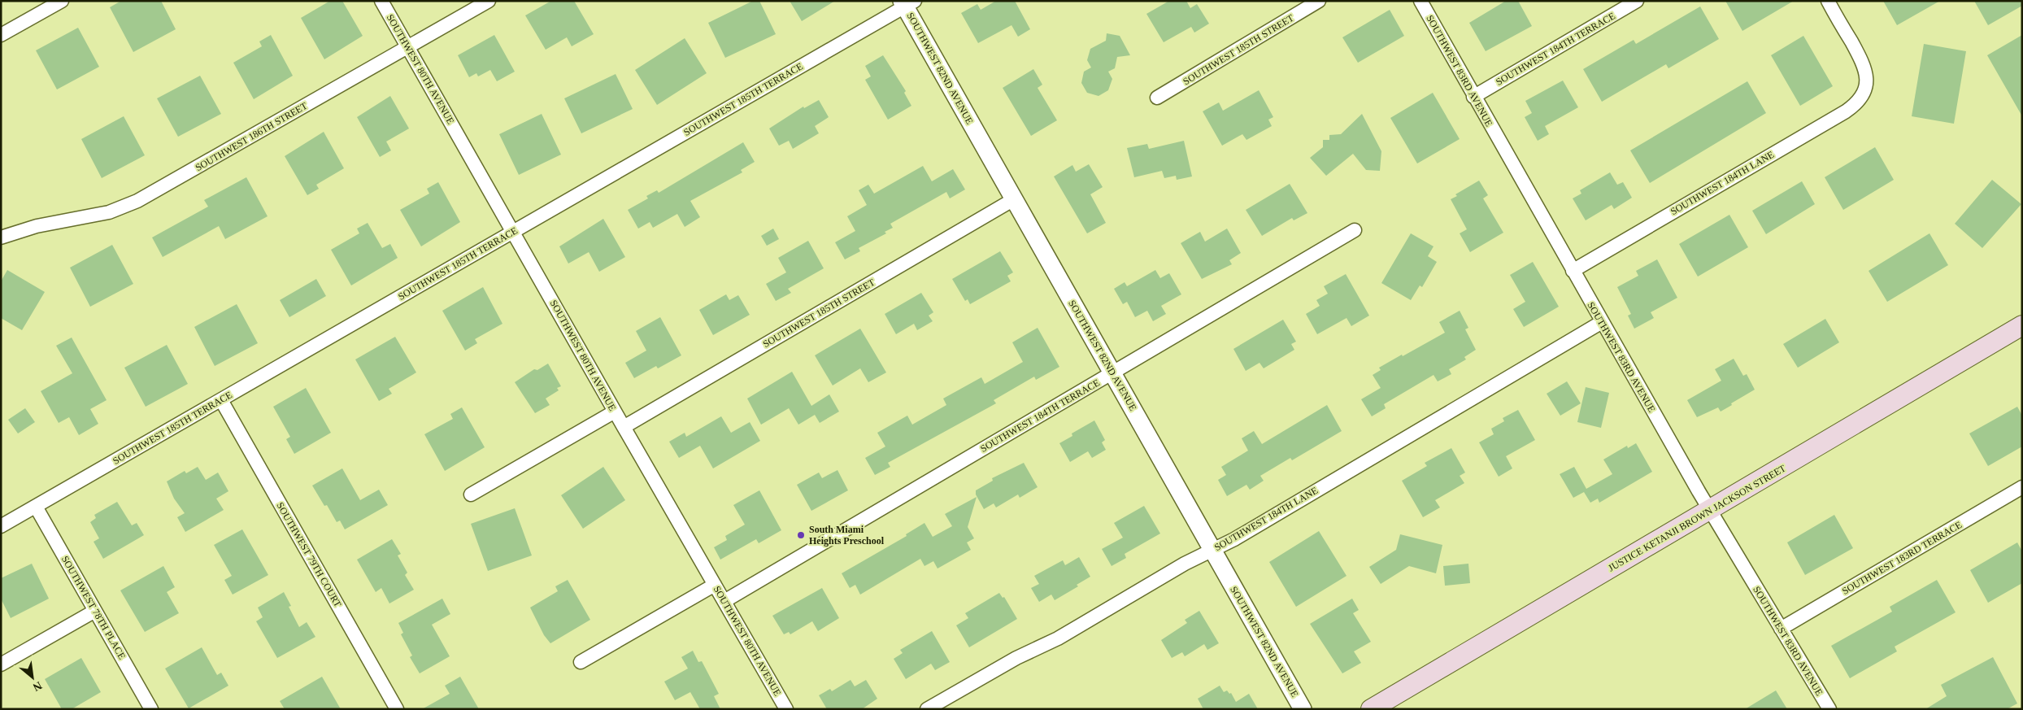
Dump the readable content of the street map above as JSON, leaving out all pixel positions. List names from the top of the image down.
{
  "streets": {
    "main road": ["JUSTICE KETANJI BROWN JACKSON STREET"],
    "street": [
      "SOUTHWEST 184TH TERRACE",
      "SOUTHWEST 185TH STREET",
      "SOUTHWEST 82ND AVENUE",
      "SOUTHWEST 80TH AVENUE",
      "SOUTHWEST 83RD AVENUE",
      "SOUTHWEST 185TH TERRACE",
      "SOUTHWEST 186TH STREET",
      "SOUTHWEST 184TH LANE",
      "SOUTHWEST 79TH COURT",
      "SOUTHWEST 183RD TERRACE",
      "SOUTHWEST 78TH PLACE"
    ]
  },
  "crossings": [
    ["SOUTHWEST 184TH TERRACE", "SOUTHWEST 82ND AVENUE"],
    ["SOUTHWEST 184TH TERRACE", "SOUTHWEST 80TH AVENUE"],
    ["SOUTHWEST 184TH TERRACE", "SOUTHWEST 83RD AVENUE"],
    ["SOUTHWEST 185TH STREET", "SOUTHWEST 82ND AVENUE"],
    ["SOUTHWEST 185TH STREET", "SOUTHWEST 80TH AVENUE"],
    ["SOUTHWEST 82ND AVENUE", "SOUTHWEST 185TH TERRACE"],
    ["SOUTHWEST 82ND AVENUE", "SOUTHWEST 184TH LANE"],
    ["SOUTHWEST 80TH AVENUE", "SOUTHWEST 185TH TERRACE"],
    ["SOUTHWEST 80TH AVENUE", "SOUTHWEST 186TH STREET"],
    ["SOUTHWEST 83RD AVENUE", "SOUTHWEST 184TH LANE"],
    ["SOUTHWEST 83RD AVENUE", "JUSTICE KETANJI BROWN JACKSON STREET"],
    ["SOUTHWEST 83RD AVENUE", "SOUTHWEST 183RD TERRACE"],
    ["SOUTHWEST 185TH TERRACE", "SOUTHWEST 79TH COURT"],
    ["SOUTHWEST 185TH TERRACE", "SOUTHWEST 78TH PLACE"]
  ],
  "places": ["South Miami Heights Preschool"],
  "north": "bottom right"
}
